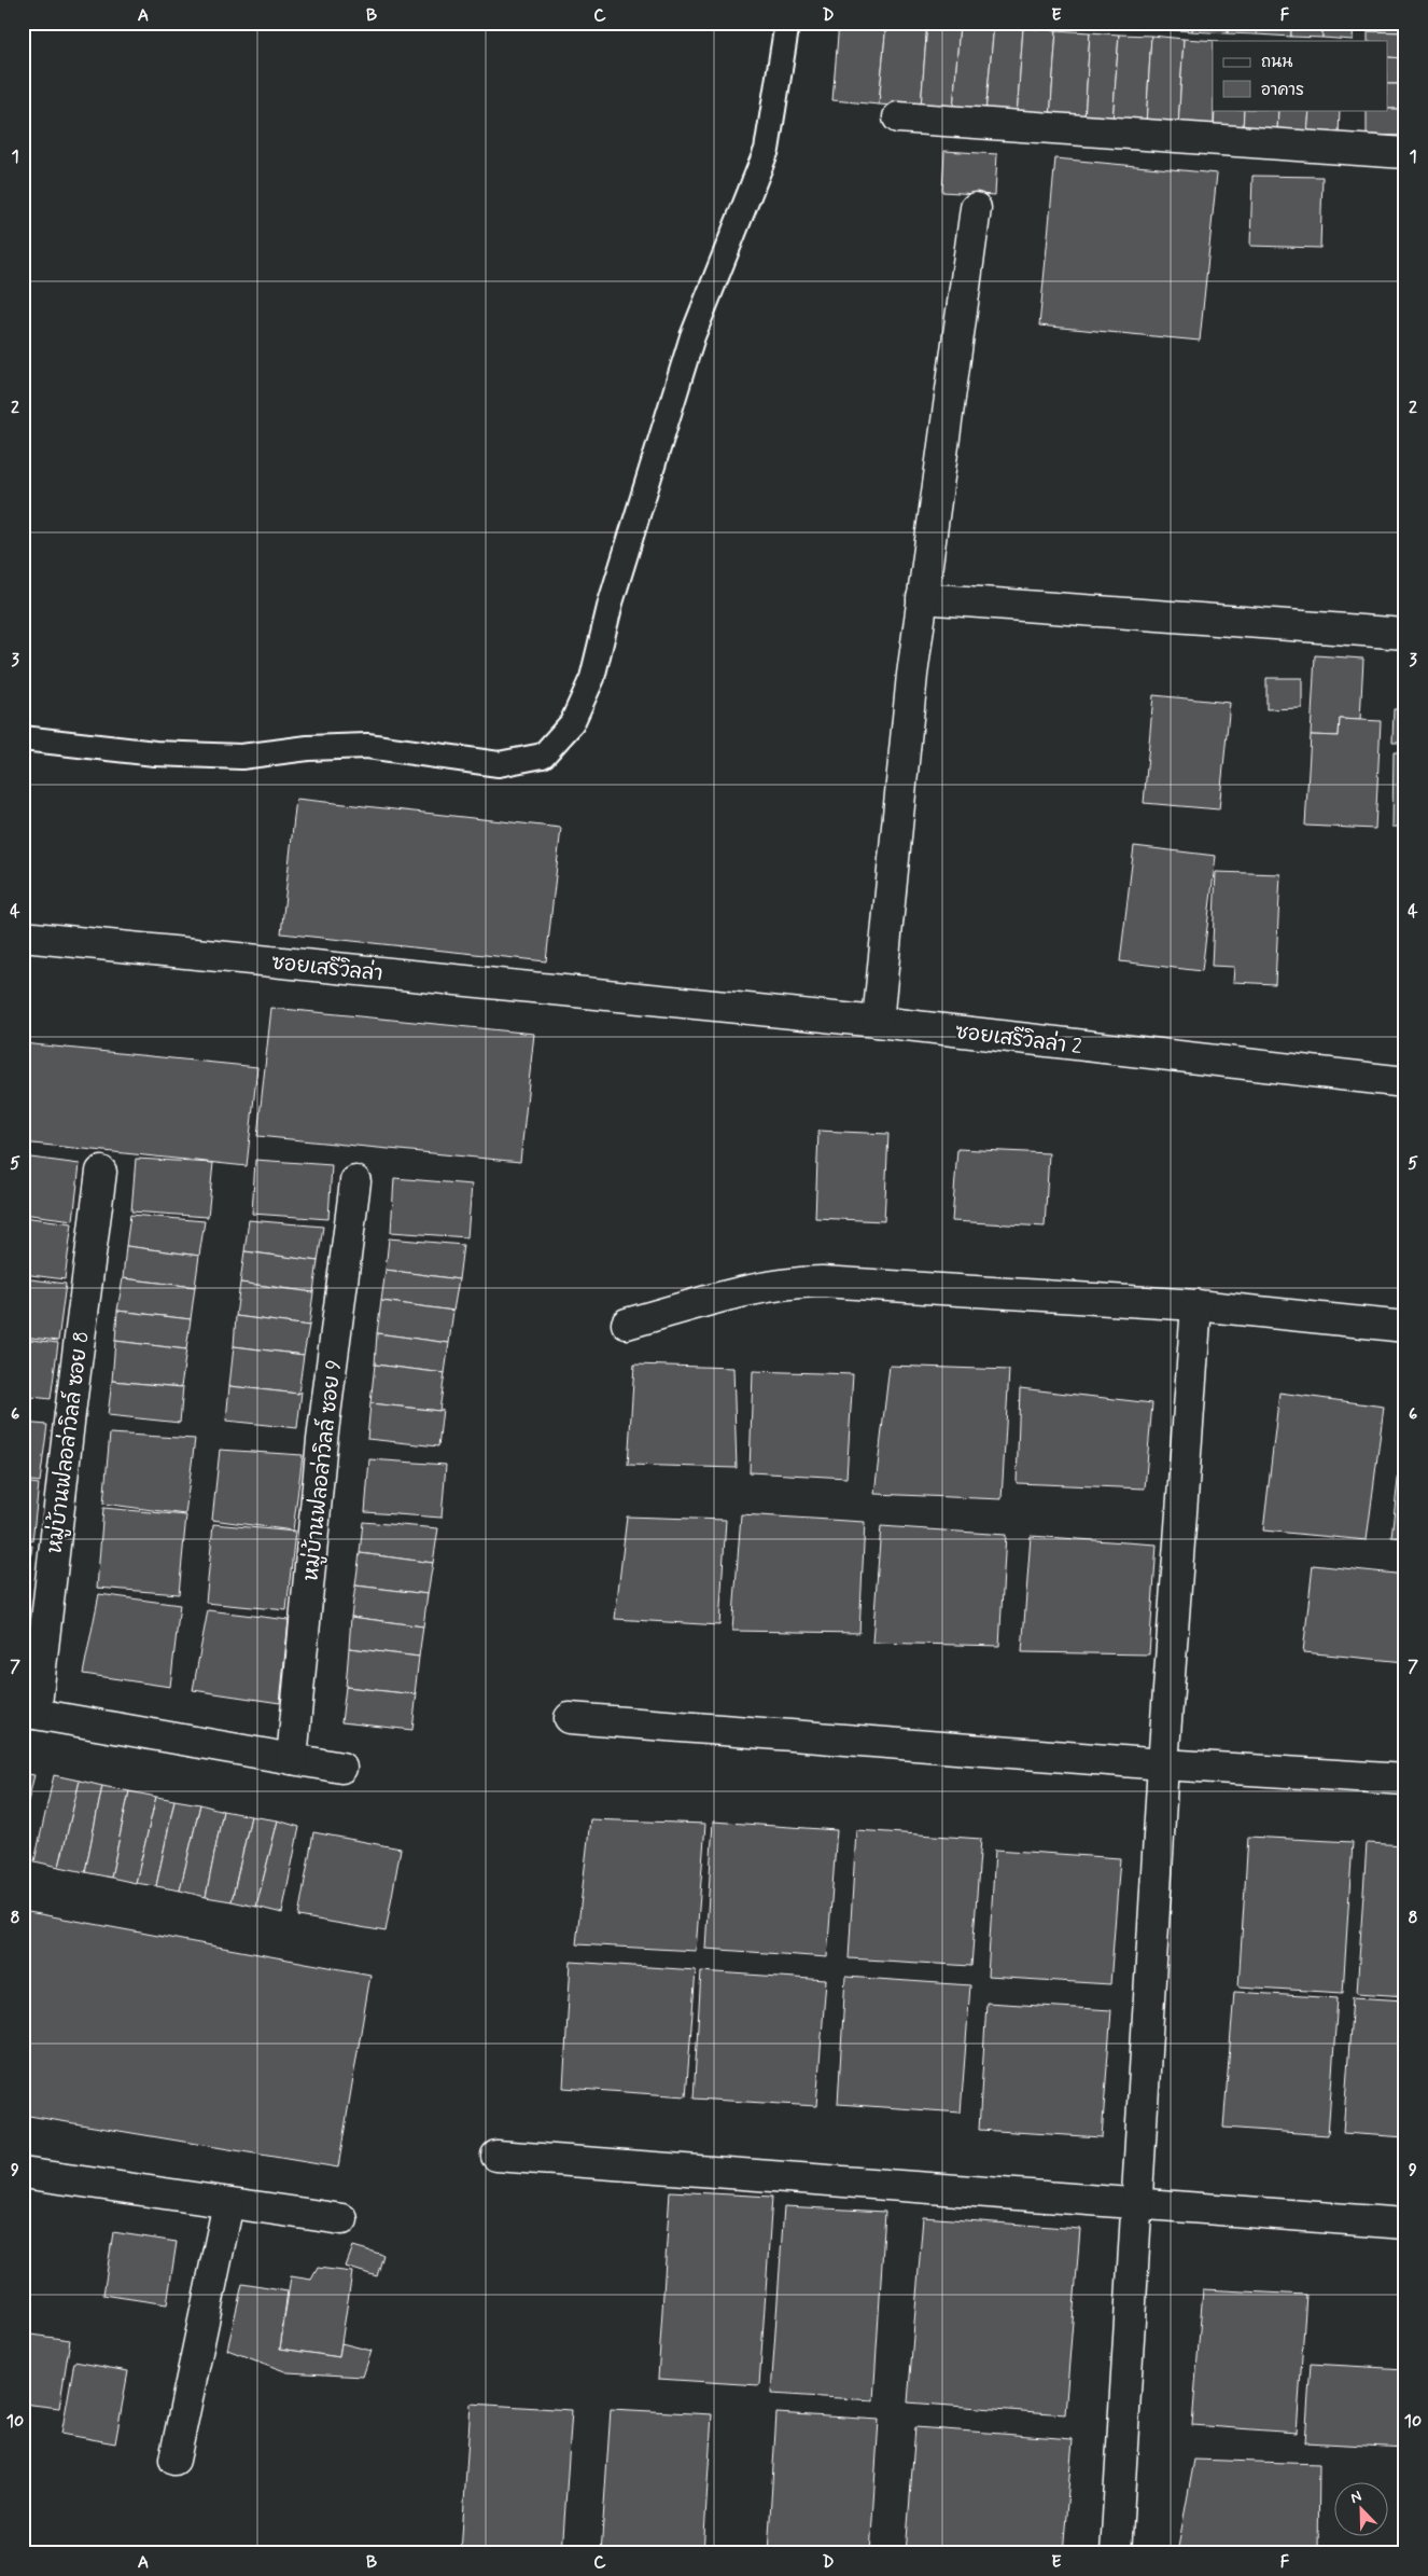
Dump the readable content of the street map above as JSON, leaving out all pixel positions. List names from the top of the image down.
{
  "streets": {
    "street": [
      "ซอยเสรีวิลล่า",
      "ซอยเสรีวิลล่า 2",
      "หมู่บ้านฟลอล่าวิลล์ ซอย 8",
      "หมู่บ้านฟลอล่าวิลล์ ซอย 9"
    ]
  },
  "crossings": [
    ["ซอยเสรีวิลล่า", "ซอยเสรีวิลล่า 2"]
  ],
  "legend": ["ถนน", "อาคาร"],
  "north": "top left",
  "grid": {
    "columns": [
      "A",
      "B",
      "C",
      "D",
      "E",
      "F"
    ],
    "rows": [
      "1",
      "2",
      "3",
      "4",
      "5",
      "6",
      "7",
      "8",
      "9",
      "10"
    ]
  }
}
